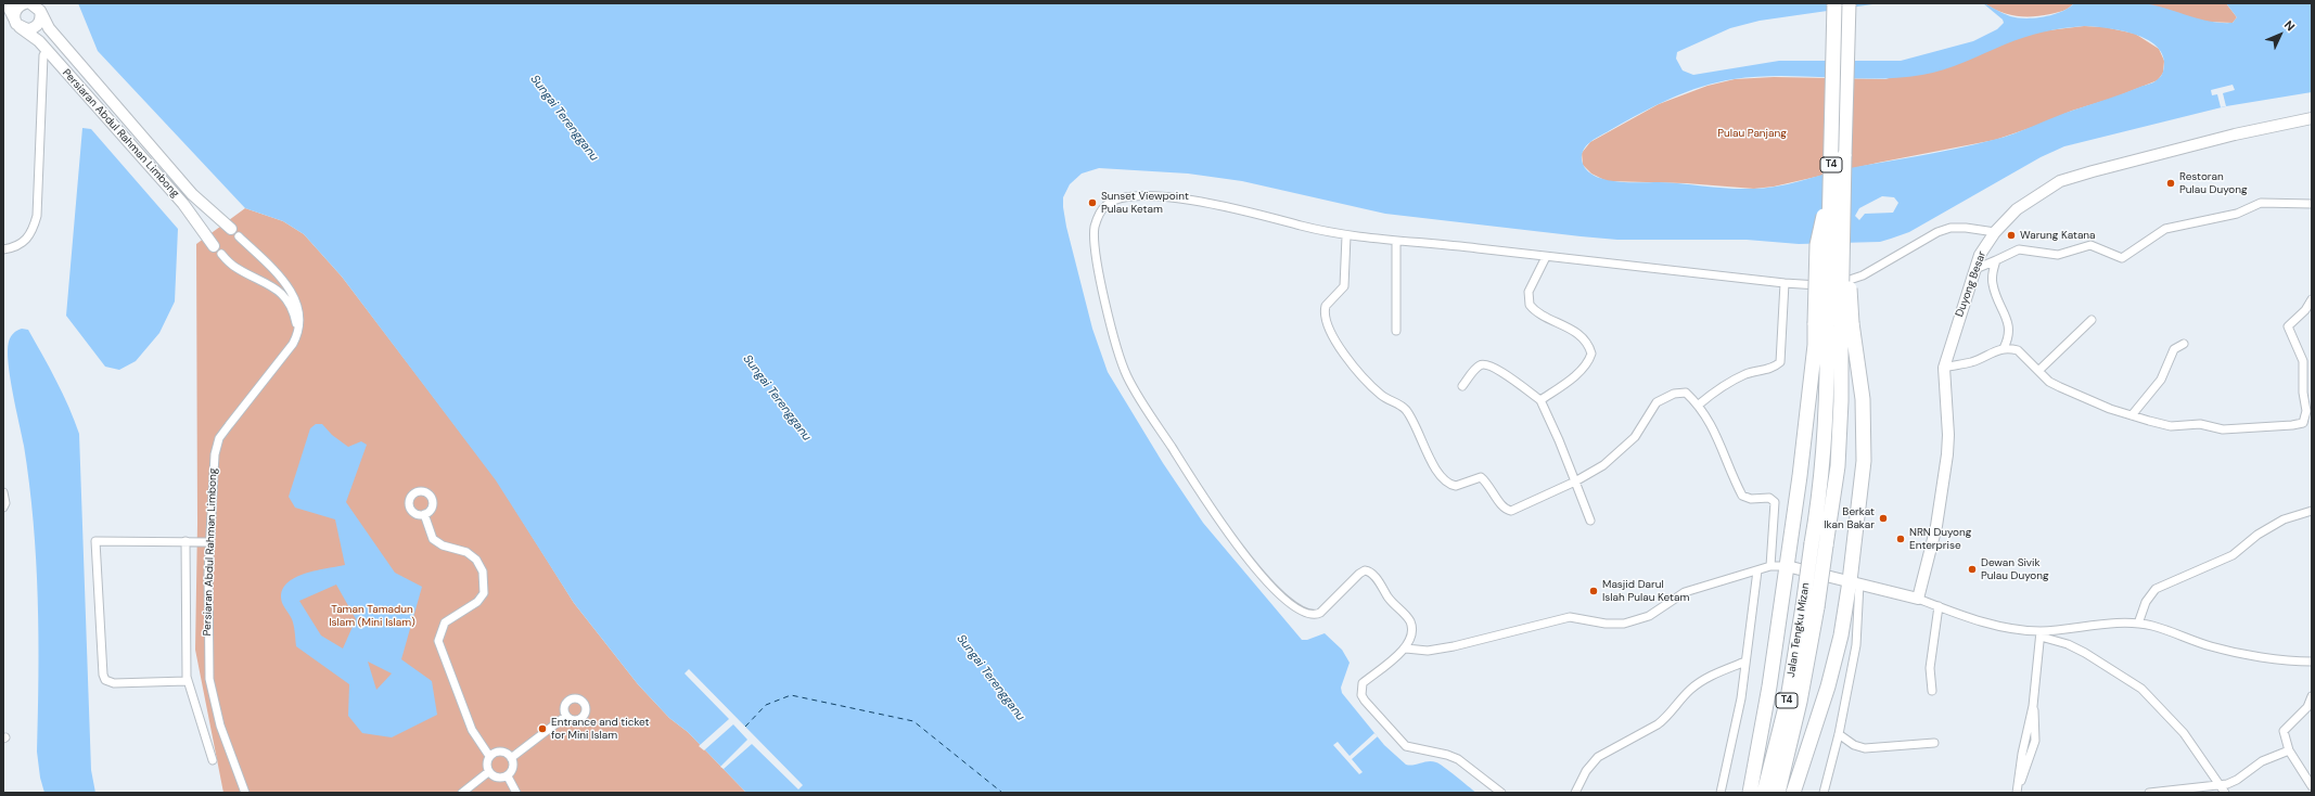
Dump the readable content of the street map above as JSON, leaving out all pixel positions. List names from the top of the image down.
{
  "streets": {
    "highway": ["T4", "Jalan Tengku Mizan"],
    "street": ["Persiaran Abdul Rahman Limbong", "Duyong Besar"]
  },
  "crossings": [
    ["T4", "Jalan Tengku Mizan"]
  ],
  "water": ["Sungai Terengganu"],
  "parks": ["Pulau Panjang", "Taman Tamadun Islam (Mini Islam)"],
  "places": [
    "Restoran Pulau Duyong",
    "Sunset Viewpoint Pulau Ketam",
    "Warung Katana",
    "Berkat Ikan Bakar",
    "NRN Duyong Enterprise",
    "Dewan Sivik Pulau Duyong",
    "Masjid Darul Islah Pulau Ketam",
    "Entrance and ticket for Mini Islam"
  ],
  "north": "top right"
}
